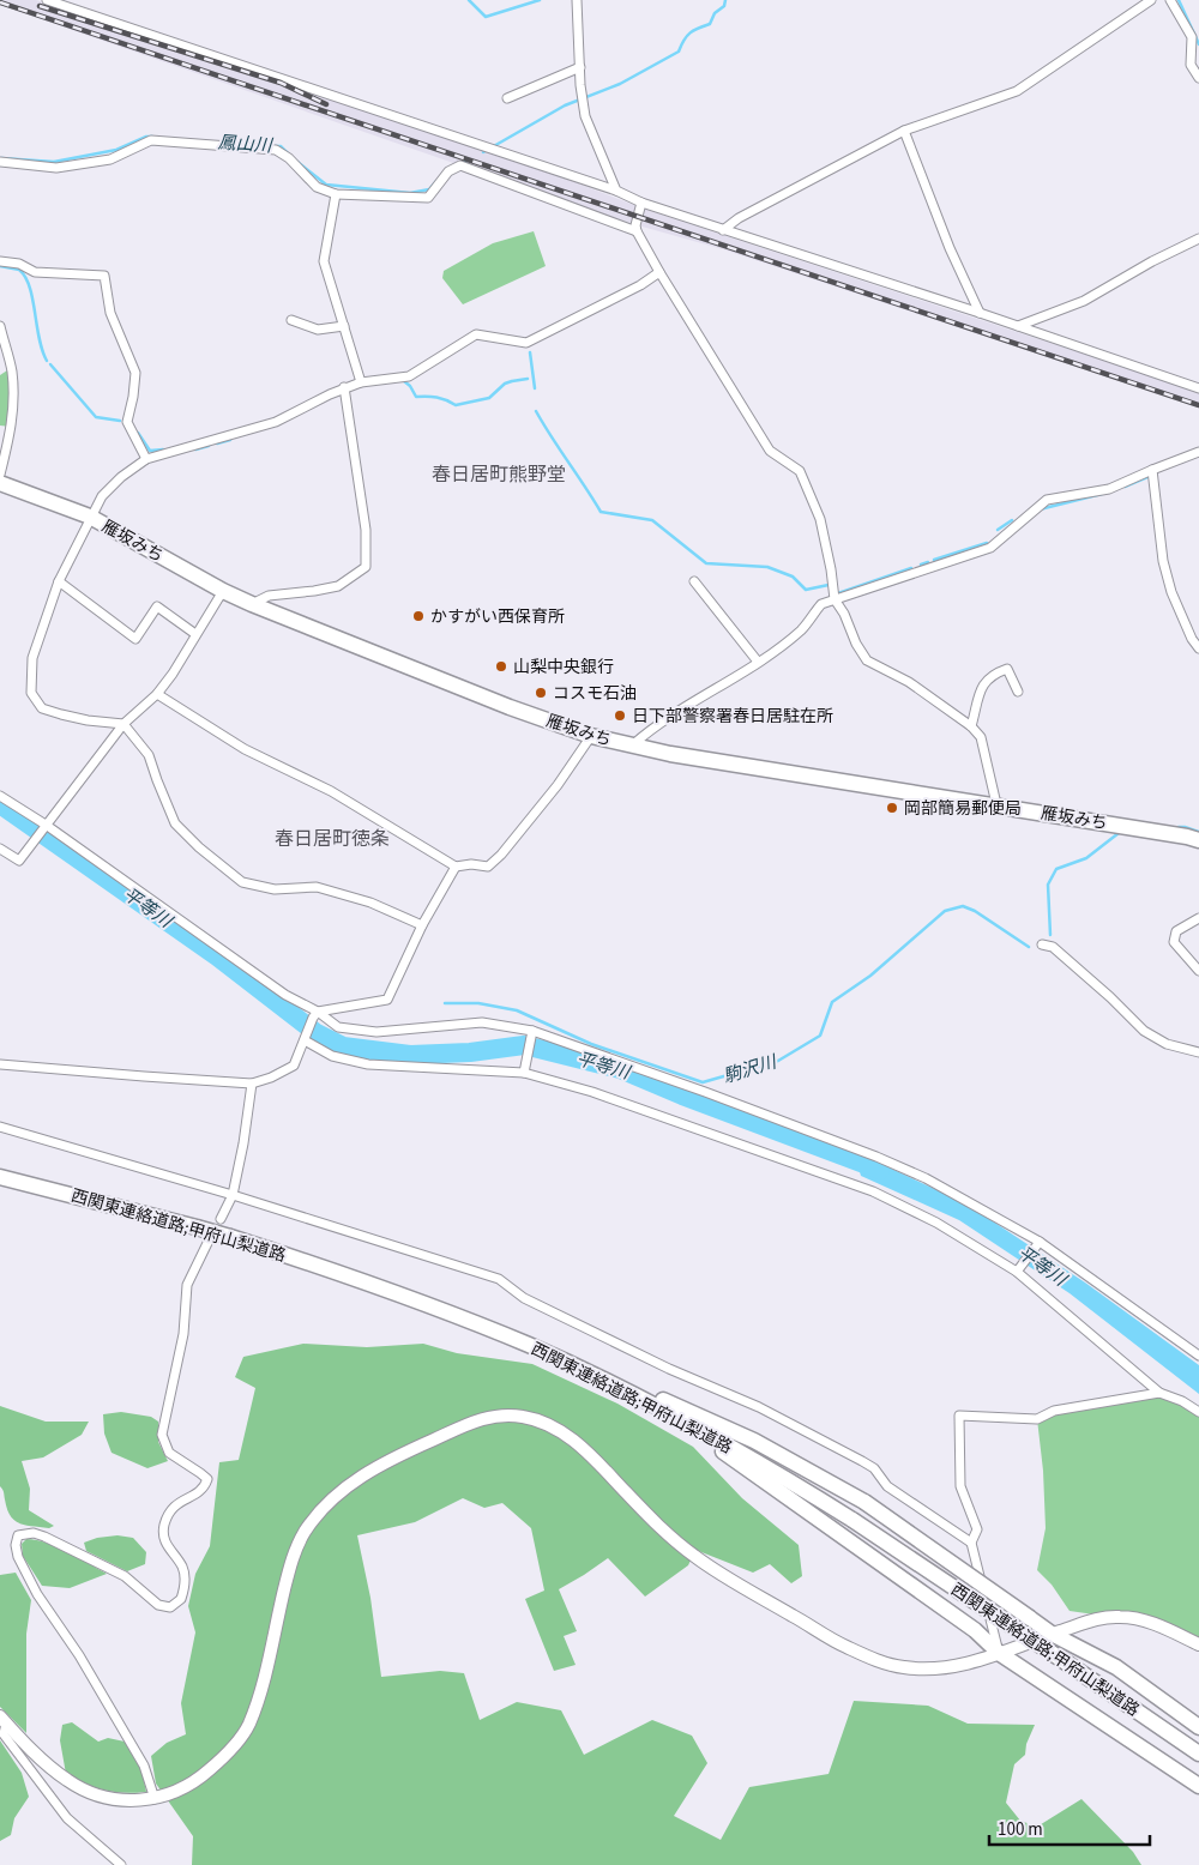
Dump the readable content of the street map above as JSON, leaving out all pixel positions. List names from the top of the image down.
{
  "streets": {
    "highway": ["雁坂みち", "西関東連絡道路;甲府山梨道路"]
  },
  "districts": ["春日居町熊野堂", "春日居町徳条"],
  "water": ["鳳山川", "平等川", "駒沢川"],
  "places": [
    "かすがい西保育所",
    "山梨中央銀行",
    "コスモ石油",
    "日下部警察署春日居駐在所",
    "岡部簡易郵便局"
  ],
  "scale_bar": "100 m"
}
